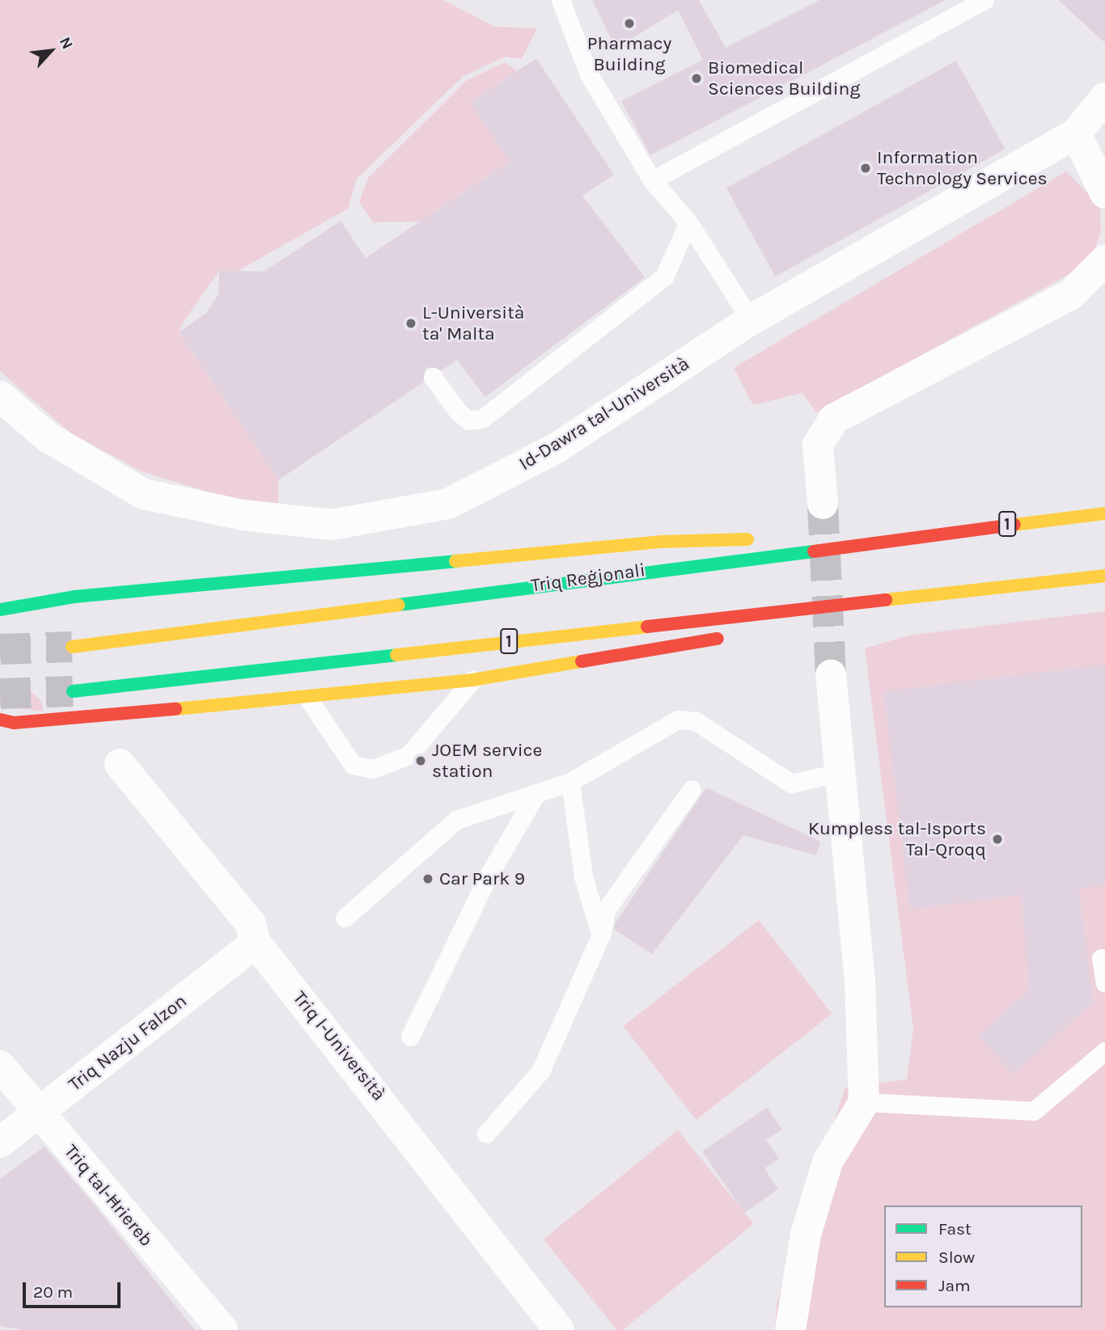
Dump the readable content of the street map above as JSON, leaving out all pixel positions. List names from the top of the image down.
{
  "streets": {
    "highway": ["1", "Triq Reġjonali"],
    "street": [
      "Id-Dawra tal-Università",
      "Triq Nazju Falzon",
      "Triq l-Università",
      "Triq tal-Ħriereb"
    ]
  },
  "crossings": [
    ["Triq Nazju Falzon", "Triq l-Università"],
    ["Triq Nazju Falzon", "Triq tal-Ħriereb"]
  ],
  "places": [
    "Pharmacy Building",
    "Biomedical Sciences Building",
    "Information Technology Services",
    "L-Università ta' Malta",
    "JOEM service station",
    "Kumpless tal-Isports Tal-Qroqq",
    "Car Park 9"
  ],
  "legend": ["Fast", "Slow", "Jam"],
  "scale_bar": "20 m",
  "north": "top right"
}
